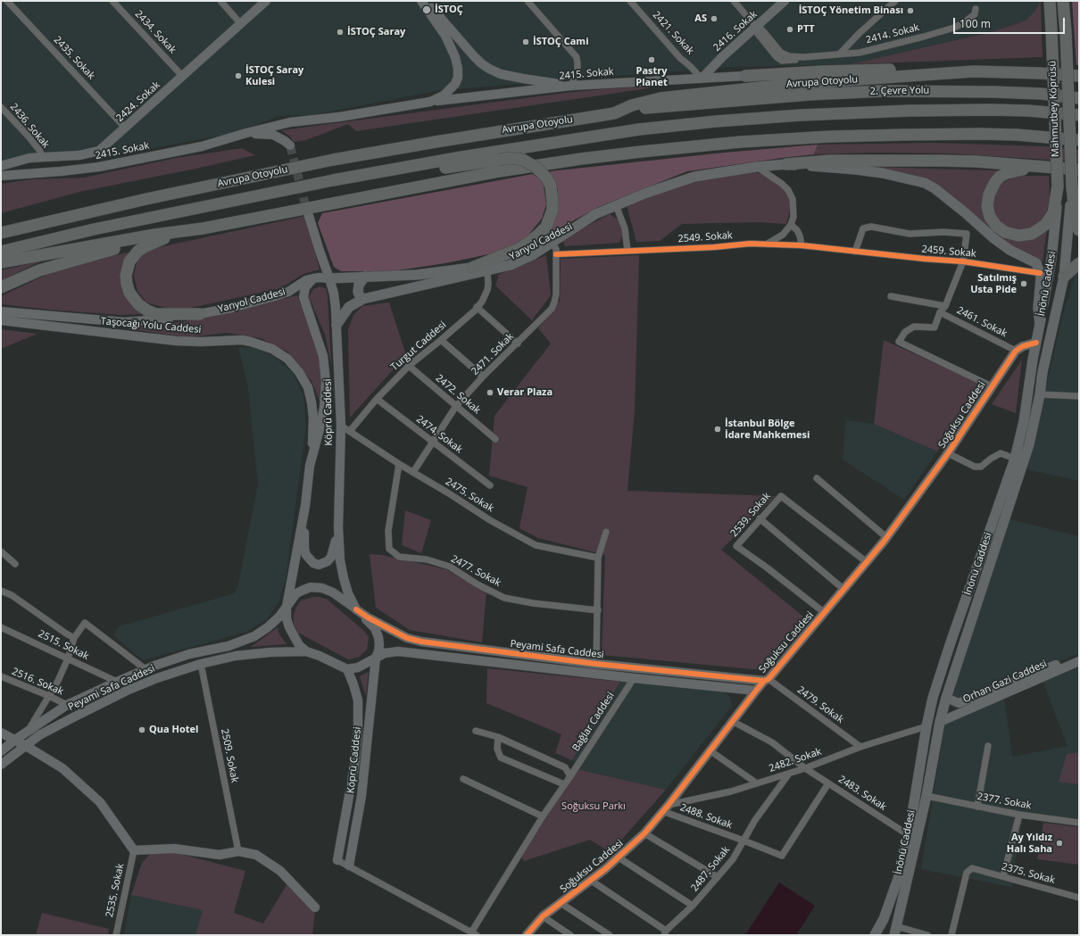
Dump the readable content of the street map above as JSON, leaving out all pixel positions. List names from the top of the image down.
{
  "streets": {
    "highway": ["Avrupa Otoyolu", "2. Çevre Yolu", "Mahmutbey Köprüsü"],
    "main road": [
      "2416. Sokak",
      "2415. Sokak",
      "2424. Sokak",
      "Yanyol Caddesi",
      "İnönü Caddesi",
      "Taşocağı Yolu Caddesi",
      "Köprü Caddesi",
      "Soğuksu Caddesi",
      "Peyami Safa Caddesi",
      "Orhan Gazi Caddesi"
    ],
    "street": [
      "2434. Sokak",
      "2421. Sokak",
      "2414. Sokak",
      "2435. Sokak",
      "2436. Sokak",
      "2549. Sokak",
      "2459. Sokak",
      "2461. Sokak",
      "Turgut Caddesi",
      "2471. Sokak",
      "2472. Sokak",
      "2474. Sokak",
      "2475. Sokak",
      "2539. Sokak",
      "2477. Sokak",
      "2515. Sokak",
      "2516. Sokak",
      "2479. Sokak",
      "Bağlar Caddesi",
      "2509. Sokak",
      "2482. Sokak",
      "2483. Sokak",
      "2377. Sokak",
      "2488. Sokak",
      "2487. Sokak",
      "2375. Sokak",
      "2535. Sokak"
    ]
  },
  "crossings": [
    ["2416. Sokak", "2421. Sokak"],
    ["2416. Sokak", "2414. Sokak"],
    ["2416. Sokak", "2415. Sokak"],
    ["2434. Sokak", "2424. Sokak"],
    ["2421. Sokak", "2415. Sokak"],
    ["2435. Sokak", "2424. Sokak"],
    ["Avrupa Otoyolu", "2. Çevre Yolu"],
    ["2424. Sokak", "2436. Sokak"],
    ["Mahmutbey Köprüsü", "İnönü Caddesi"],
    ["2549. Sokak", "2459. Sokak"],
    ["2549. Sokak", "2471. Sokak"],
    ["Yanyol Caddesi", "Köprü Caddesi"],
    ["İnönü Caddesi", "Orhan Gazi Caddesi"],
    ["İnönü Caddesi", "2482. Sokak"],
    ["İnönü Caddesi", "2483. Sokak"],
    ["İnönü Caddesi", "2377. Sokak"],
    ["2461. Sokak", "Soğuksu Caddesi"],
    ["Taşocağı Yolu Caddesi", "Köprü Caddesi"],
    ["Turgut Caddesi", "2472. Sokak"],
    ["Turgut Caddesi", "2474. Sokak"],
    ["Turgut Caddesi", "2475. Sokak"],
    ["2471. Sokak", "2472. Sokak"],
    ["2471. Sokak", "2474. Sokak"],
    ["2471. Sokak", "2475. Sokak"],
    ["Köprü Caddesi", "2475. Sokak"],
    ["Köprü Caddesi", "Peyami Safa Caddesi"],
    ["Soğuksu Caddesi", "2539. Sokak"],
    ["Soğuksu Caddesi", "Peyami Safa Caddesi"],
    ["Soğuksu Caddesi", "2479. Sokak"],
    ["Soğuksu Caddesi", "2482. Sokak"],
    ["Soğuksu Caddesi", "2483. Sokak"],
    ["Soğuksu Caddesi", "2488. Sokak"],
    ["2475. Sokak", "2477. Sokak"],
    ["Peyami Safa Caddesi", "2479. Sokak"],
    ["Peyami Safa Caddesi", "Bağlar Caddesi"],
    ["Peyami Safa Caddesi", "2509. Sokak"],
    ["2479. Sokak", "2482. Sokak"],
    ["2482. Sokak", "2483. Sokak"],
    ["2482. Sokak", "2488. Sokak"],
    ["2482. Sokak", "2487. Sokak"],
    ["2483. Sokak", "2488. Sokak"],
    ["2488. Sokak", "2487. Sokak"]
  ],
  "parks": ["Soğuksu Parkı"],
  "places": [
    "İSTOÇ",
    "İSTOÇ Yönetim Binası",
    "AS",
    "PTT",
    "İSTOÇ Saray",
    "İSTOÇ Cami",
    "Pastry Planet",
    "İSTOÇ Saray Kulesi",
    "Satılmış Usta Pide",
    "Verar Plaza",
    "İstanbul Bölge İdare Mahkemesi",
    "Qua Hotel",
    "Ay Yıldız Halı Saha"
  ],
  "scale_bar": "100 m"
}
